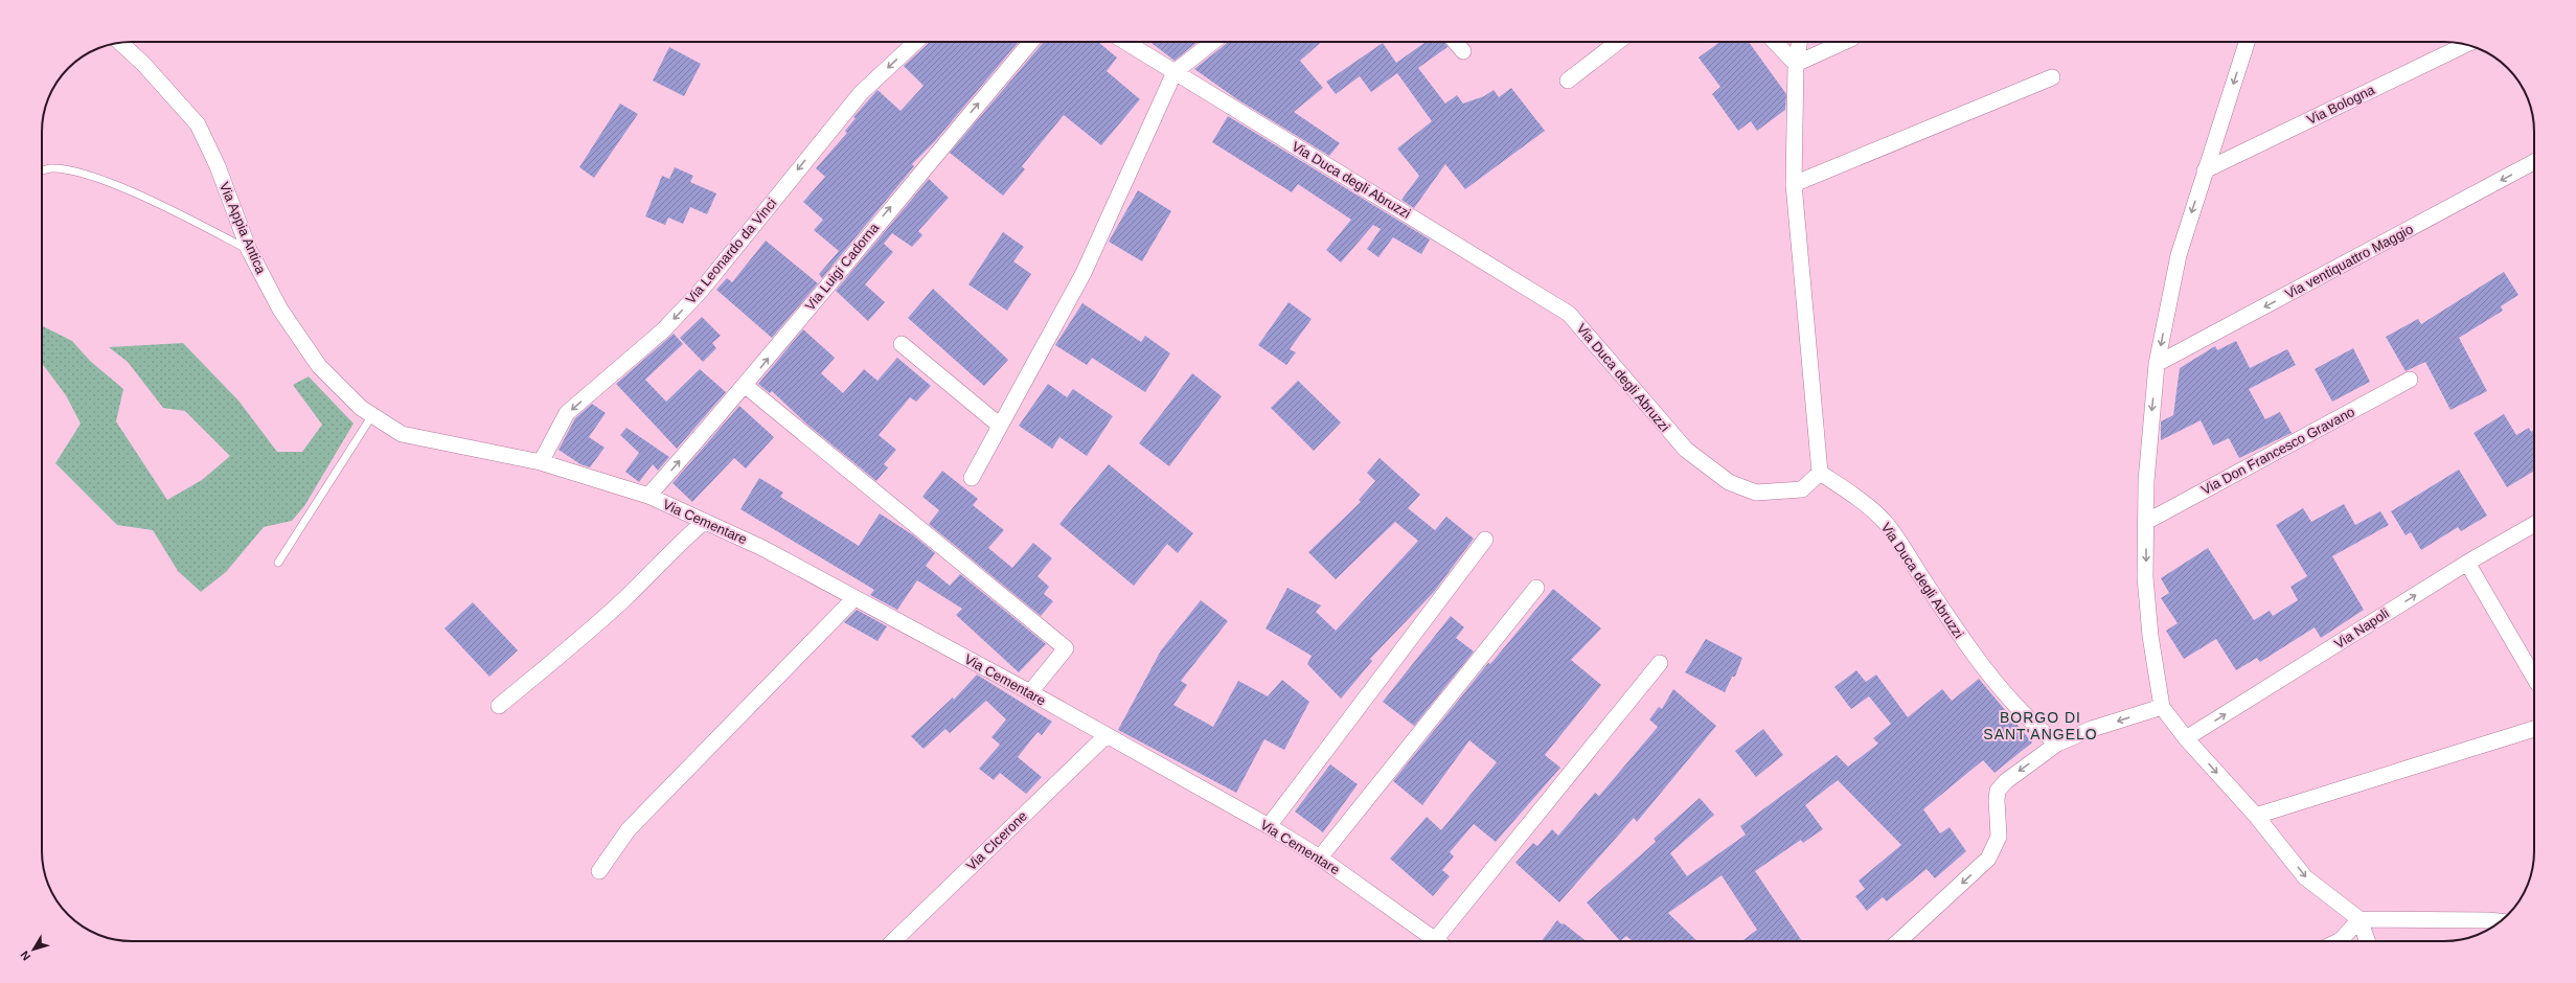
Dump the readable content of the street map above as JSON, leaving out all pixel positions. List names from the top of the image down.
{
  "streets": {
    "street": [
      "Via Bologna",
      "Via Duca degli Abruzzi",
      "Via Appia Antica",
      "Via Leonardo da Vinci",
      "Via ventiquattro Maggio",
      "Via Luigi Cadorna",
      "Via Don Francesco Gravano",
      "Via Cementare",
      "Via Napoli",
      "Via CIcerone"
    ]
  },
  "crossings": [
    ["Via Appia Antica", "Via Leonardo da Vinci"],
    ["Via Appia Antica", "Via Cementare"],
    ["Via Leonardo da Vinci", "Via Cementare"],
    ["Via Luigi Cadorna", "Via Cementare"],
    ["Via Cementare", "Via CIcerone"]
  ],
  "one_way": ["Via Leonardo da Vinci", "Via ventiquattro Maggio", "Via Luigi Cadorna"],
  "districts": ["BORGO DI SANT'ANGELO"],
  "north": "bottom left"
}
